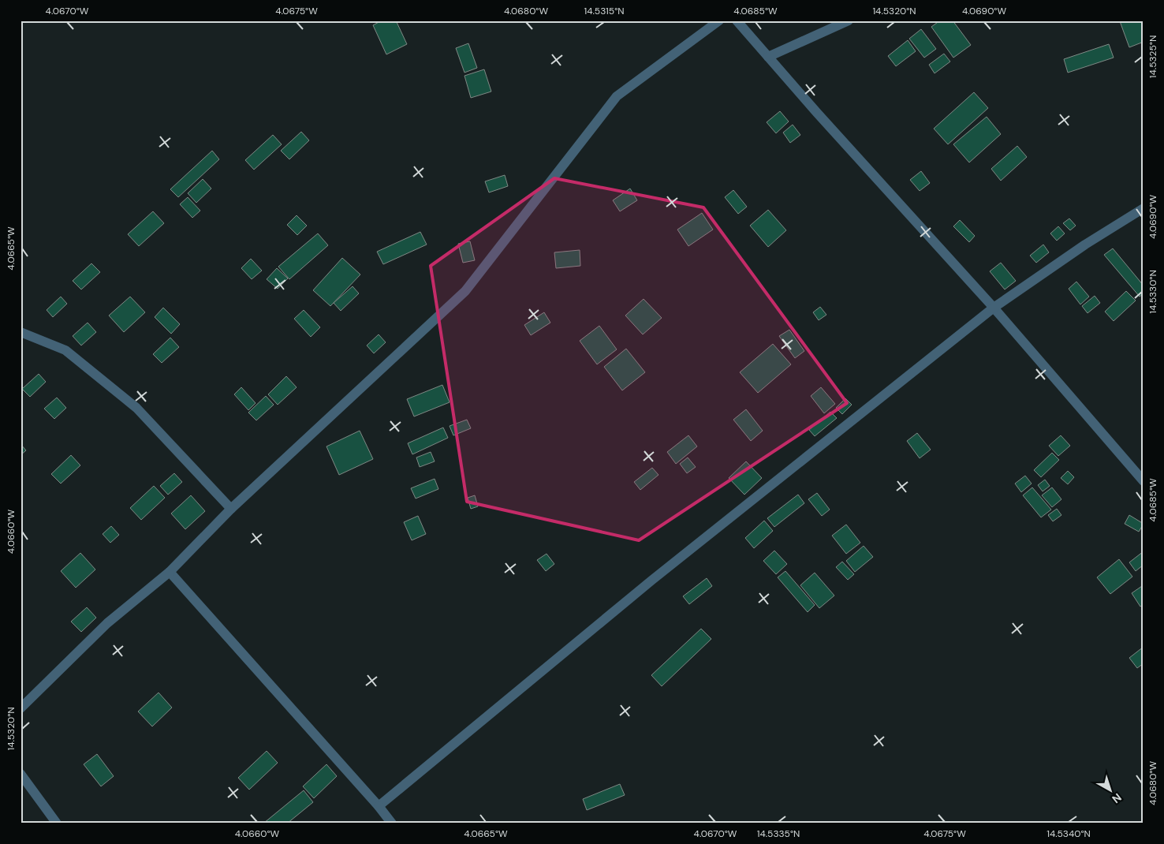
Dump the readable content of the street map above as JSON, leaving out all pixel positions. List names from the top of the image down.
{
  "north": "bottom right",
  "coordinates": [
    "4.0670°W",
    "4.0675°W",
    "4.0680°W",
    "14.5315°N",
    "4.0685°W",
    "14.5320°N",
    "4.0690°W",
    "14.5325°N",
    "4.0665°W",
    "14.5330°N",
    "4.0660°W",
    "14.5335°N",
    "14.5340°N"
  ]
}
